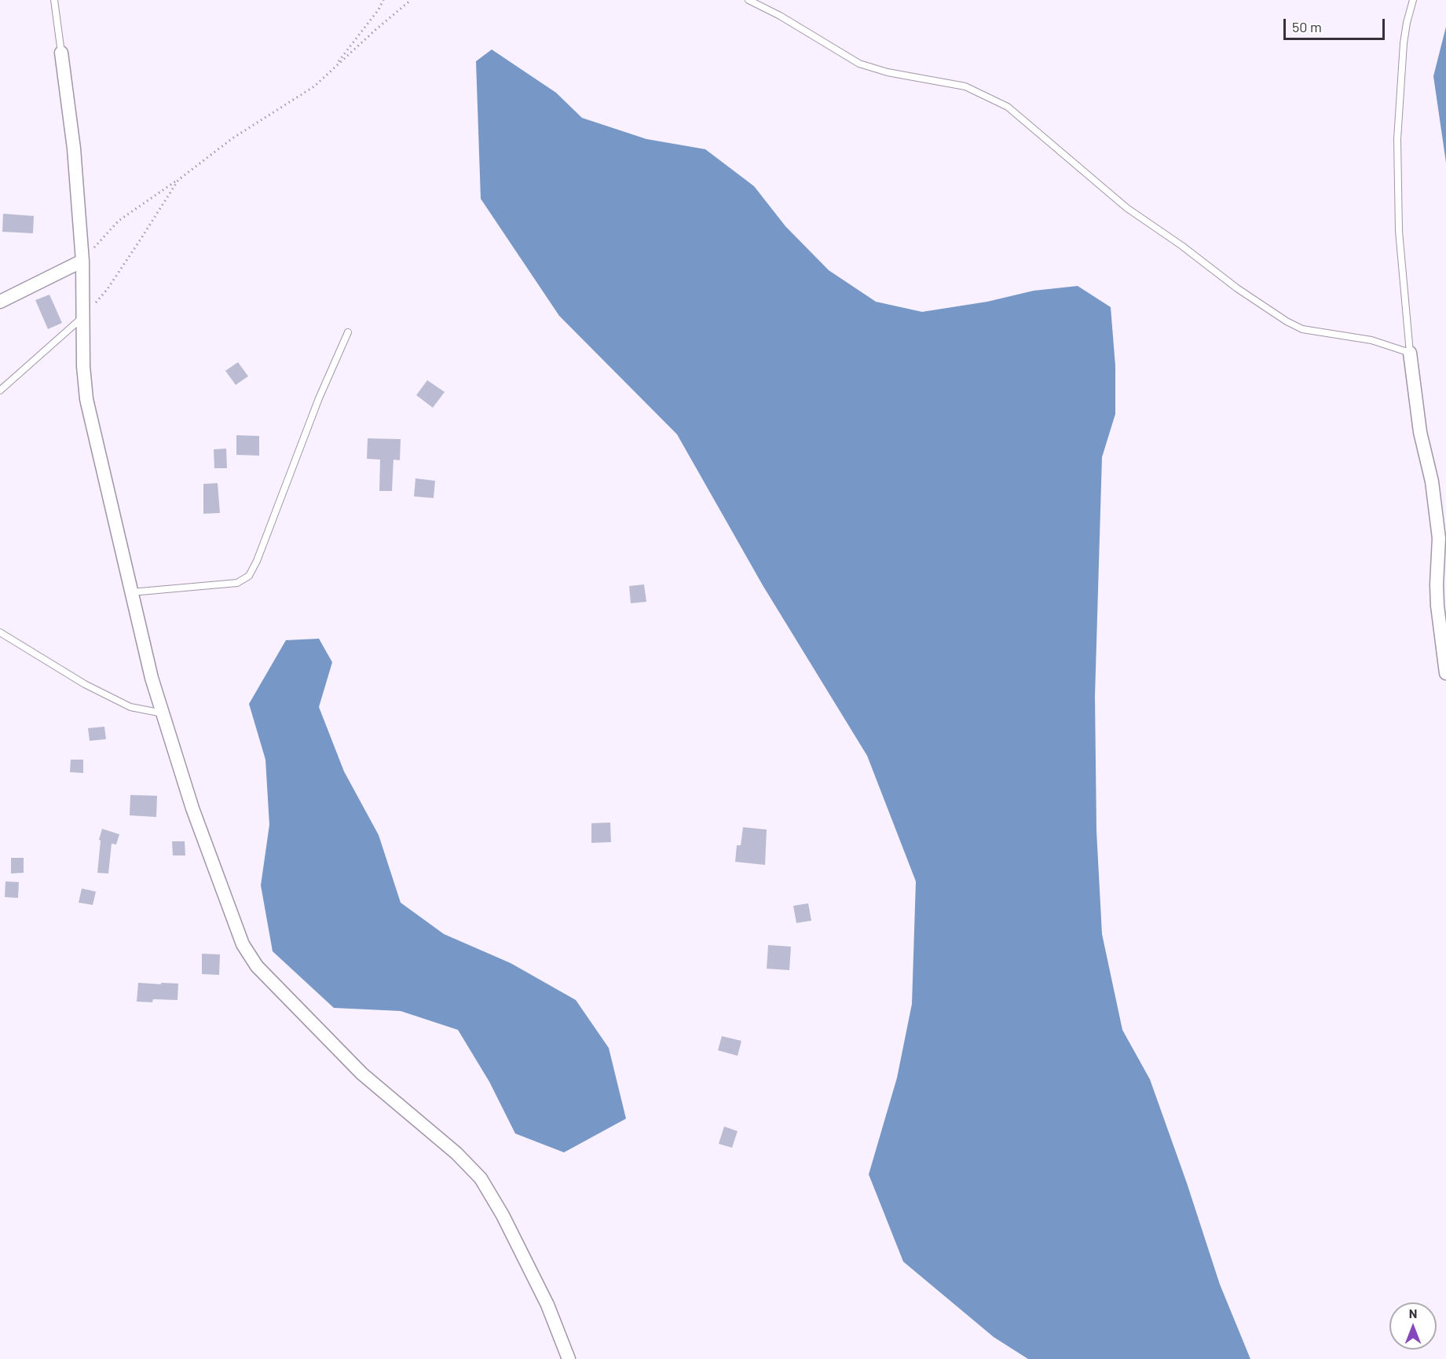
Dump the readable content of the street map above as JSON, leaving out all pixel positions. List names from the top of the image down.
{
  "scale_bar": "50 m",
  "north": "top"
}
